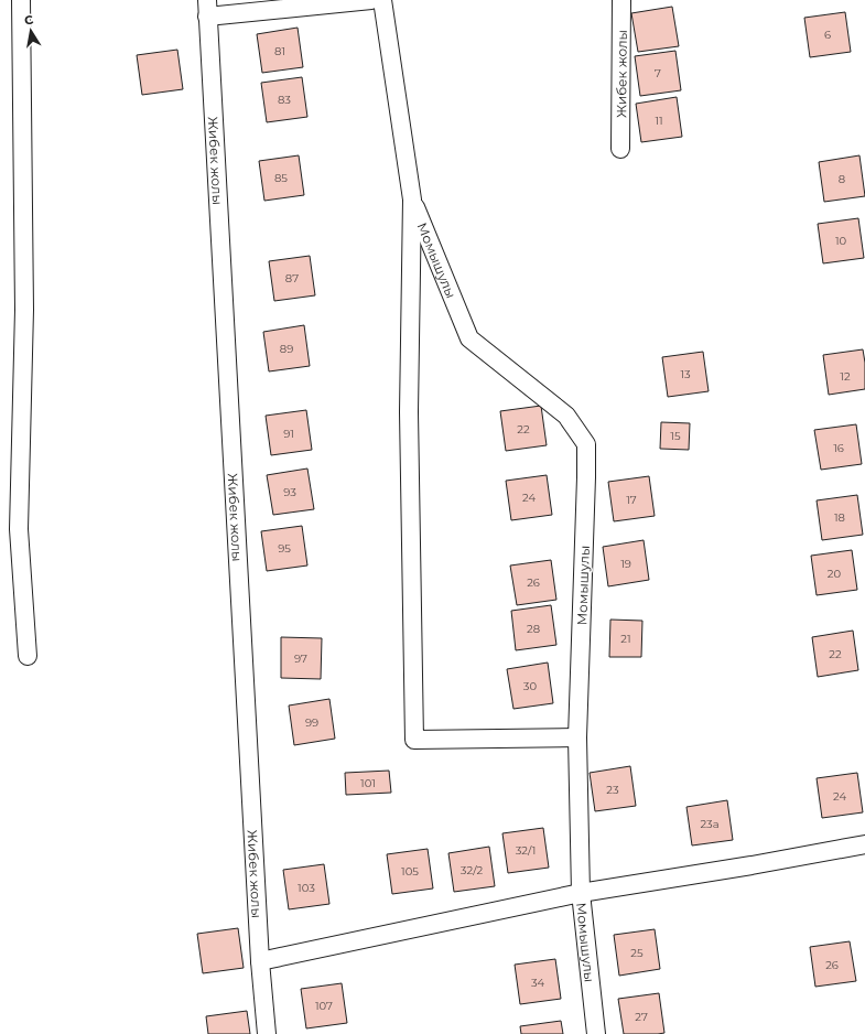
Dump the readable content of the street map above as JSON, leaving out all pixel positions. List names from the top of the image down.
{
  "streets": {
    "street": ["Жибек жолы", "Момышулы"]
  },
  "house_numbers": [
    "6",
    "81",
    "7",
    "83",
    "11",
    "85",
    "8",
    "10",
    "87",
    "89",
    "13",
    "12",
    "22",
    "91",
    "15",
    "16",
    "93",
    "24",
    "17",
    "18",
    "95",
    "19",
    "20",
    "26",
    "28",
    "21",
    "22",
    "97",
    "30",
    "99",
    "101",
    "23",
    "24",
    "23а",
    "32/1",
    "32/2",
    "105",
    "103",
    "25",
    "26",
    "34",
    "107",
    "27"
  ],
  "north": "top"
}
